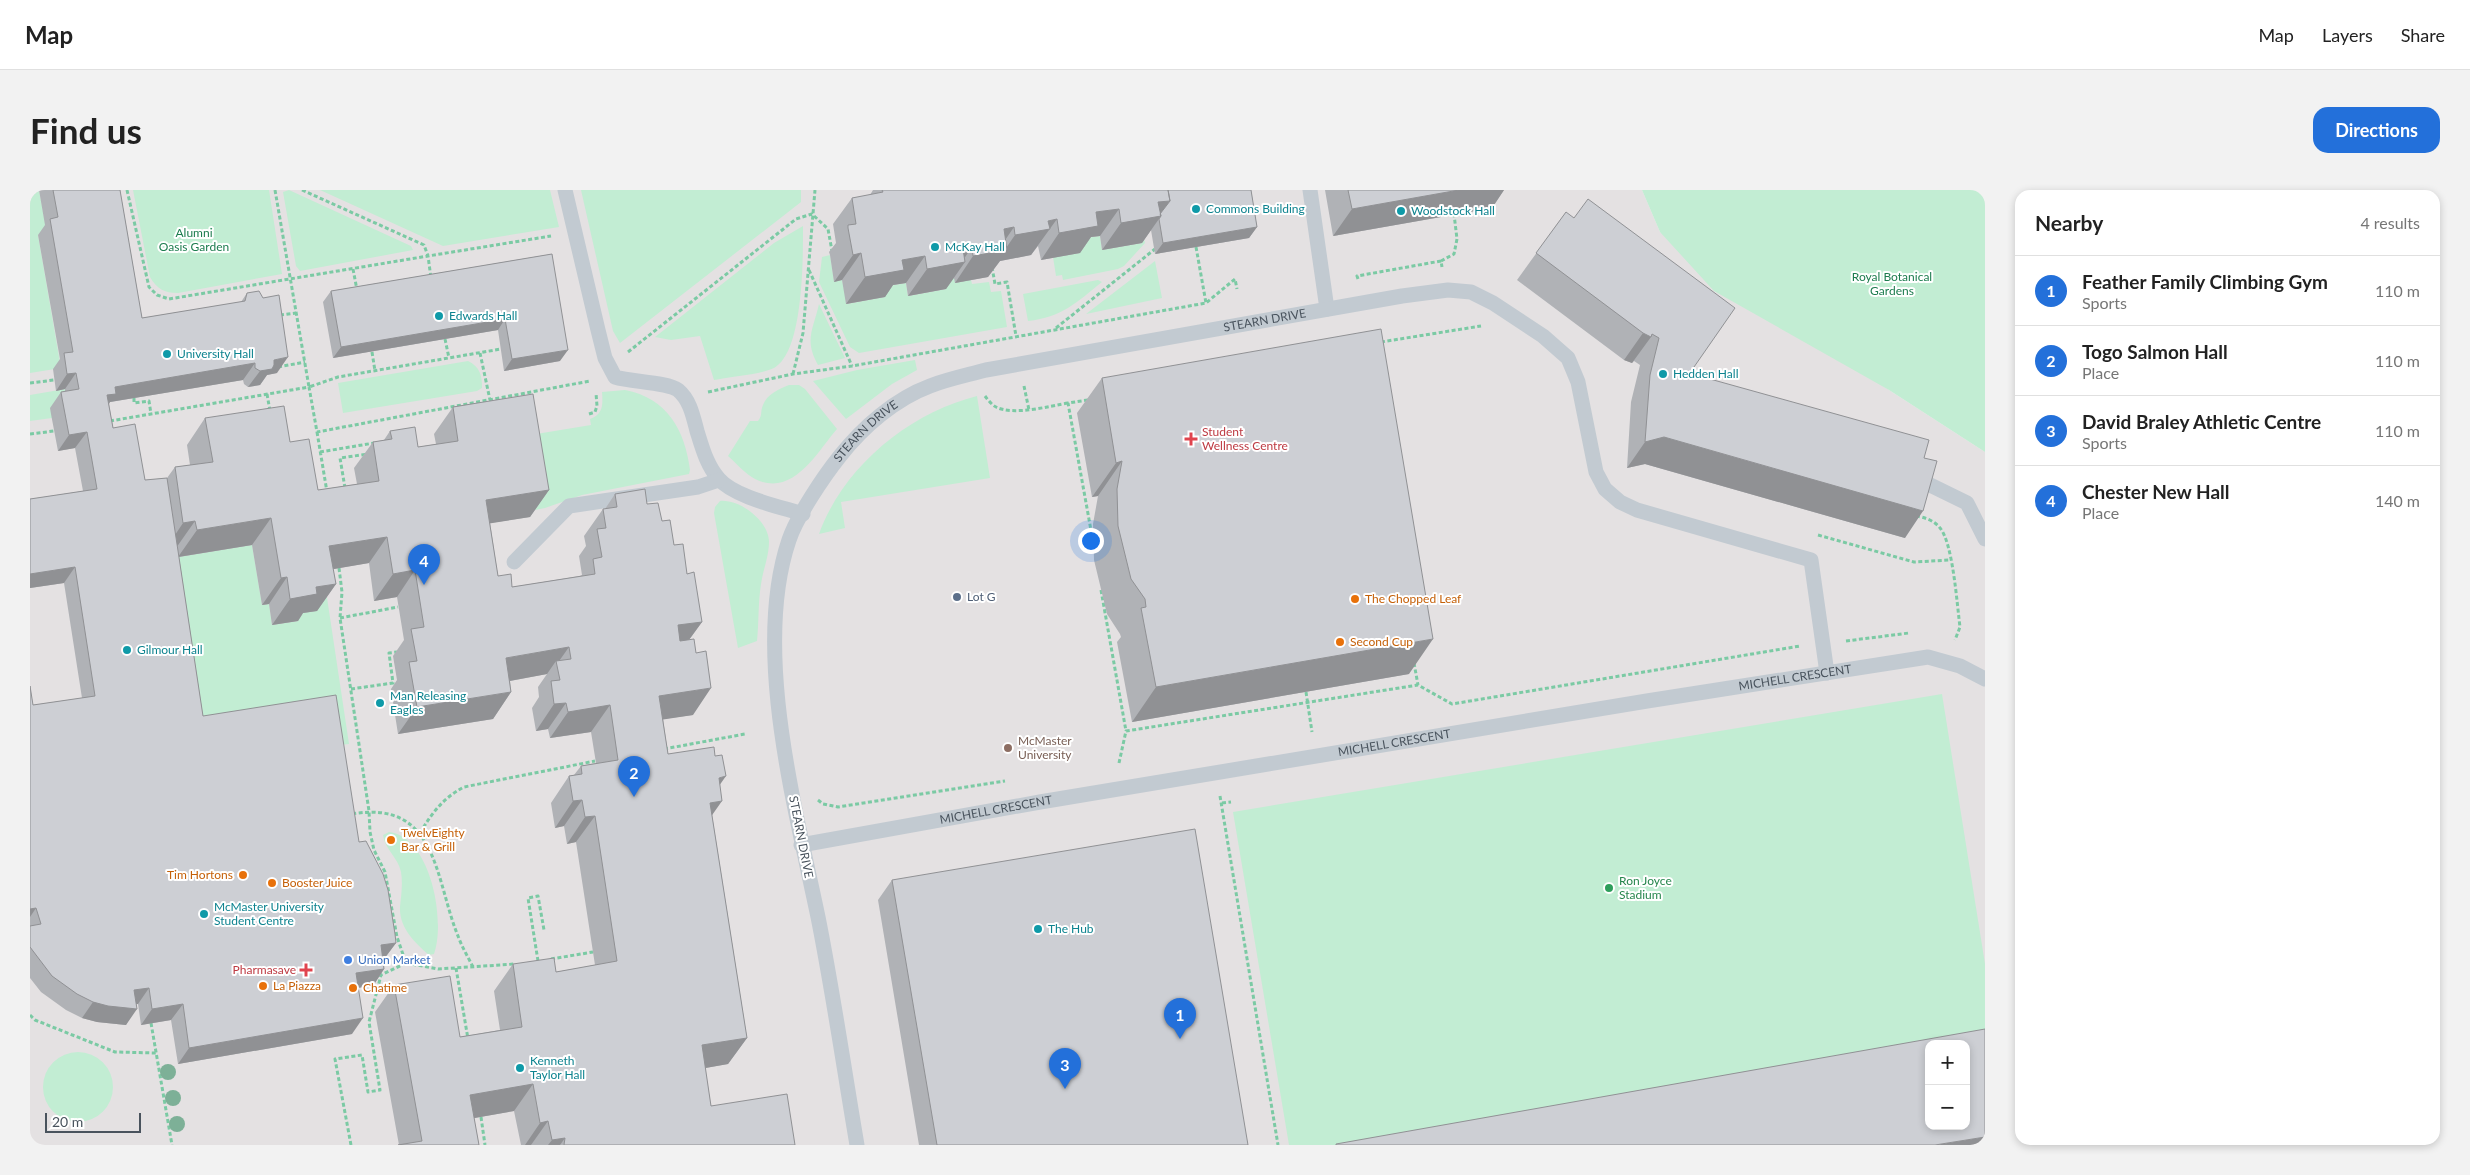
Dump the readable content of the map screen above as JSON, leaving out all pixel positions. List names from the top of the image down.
{
  "streets": {
    "lane": ["STEARN DRIVE", "MICHELL CRESCENT"]
  },
  "crossings": [
    ["STEARN DRIVE", "MICHELL CRESCENT"]
  ],
  "parks": ["Alumni Oasis Garden", "Royal Botanical Gardens"],
  "places": {
    "other": [
      "Commons Building",
      "Woodstock Hall",
      "McKay Hall",
      "Edwards Hall",
      "University Hall",
      "Hedden Hall",
      "Lot G",
      "The Chopped Leaf",
      "Second Cup",
      "Gilmour Hall",
      "Man Releasing Eagles",
      "McMaster University",
      "TwelvEighty Bar & Grill",
      "Tim Hortons",
      "Booster Juice",
      "Ron Joyce Stadium",
      "McMaster University Student Centre",
      "The Hub",
      "Union Market",
      "La Piazza",
      "Chatime",
      "Kenneth Taylor Hall"
    ],
    "health": ["Student Wellness Centre", "Pharmasave"]
  },
  "scale_bar": "20 m",
  "page": {
    "header": "Map",
    "nav": ["Map", "Layers", "Share"],
    "buttons": "Directions",
    "title": "Find us",
    "heading": ["Nearby", "4 results"],
    "list": [
      {
        "mark": "1",
        "name": "Feather Family Climbing Gym",
        "note": "Sports",
        "value": "110 m"
      },
      {
        "mark": "2",
        "name": "Togo Salmon Hall",
        "note": "Place",
        "value": "110 m"
      },
      {
        "mark": "3",
        "name": "David Braley Athletic Centre",
        "note": "Sports",
        "value": "110 m"
      },
      {
        "mark": "4",
        "name": "Chester New Hall",
        "note": "Place",
        "value": "140 m"
      }
    ],
    "pins": [
      "4",
      "2",
      "1",
      "3"
    ],
    "map_buttons": ["+", "−"],
    "scale": "20 m"
  }
}
